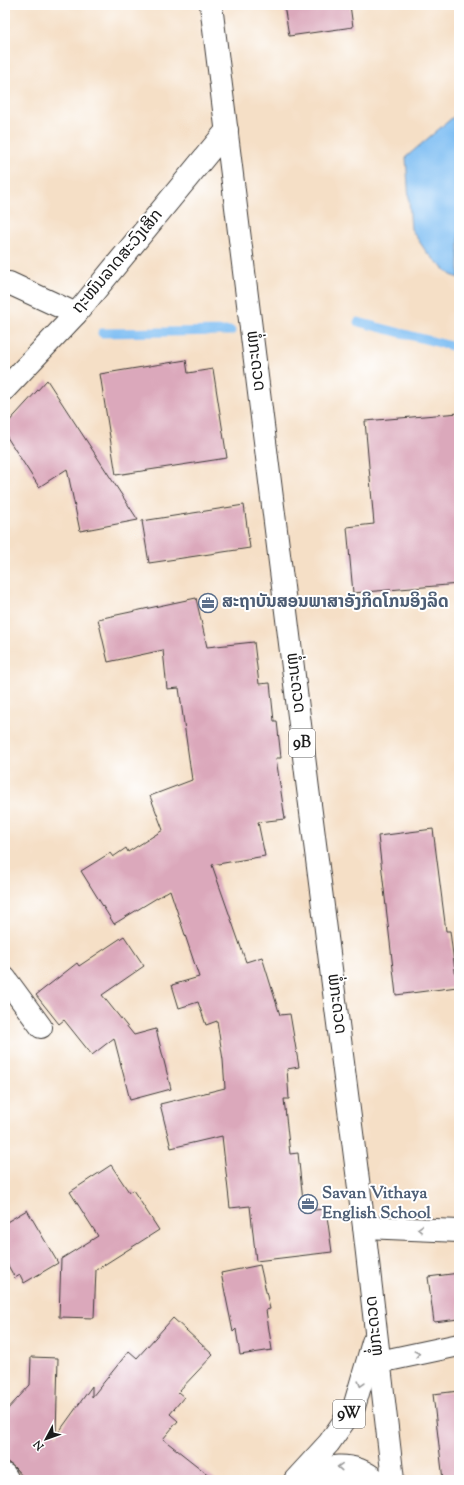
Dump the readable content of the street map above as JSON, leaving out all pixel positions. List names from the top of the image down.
{
  "streets": {
    "main road": [
      "ຖະໜົນລາດສະວົງເສິກ",
      "ພໍ່ກະດວດ",
      "9B",
      "9W"
    ]
  },
  "crossings": [
    ["ຖະໜົນລາດສະວົງເສິກ", "ພໍ່ກະດວດ"],
    ["ພໍ່ກະດວດ", "9W"]
  ],
  "places": {
    "office": ["ສະຖາບັນສອນພາສາອັງກິດໂກນອິງລິດ", "Savan Vithaya English School"]
  },
  "north": "bottom left"
}
